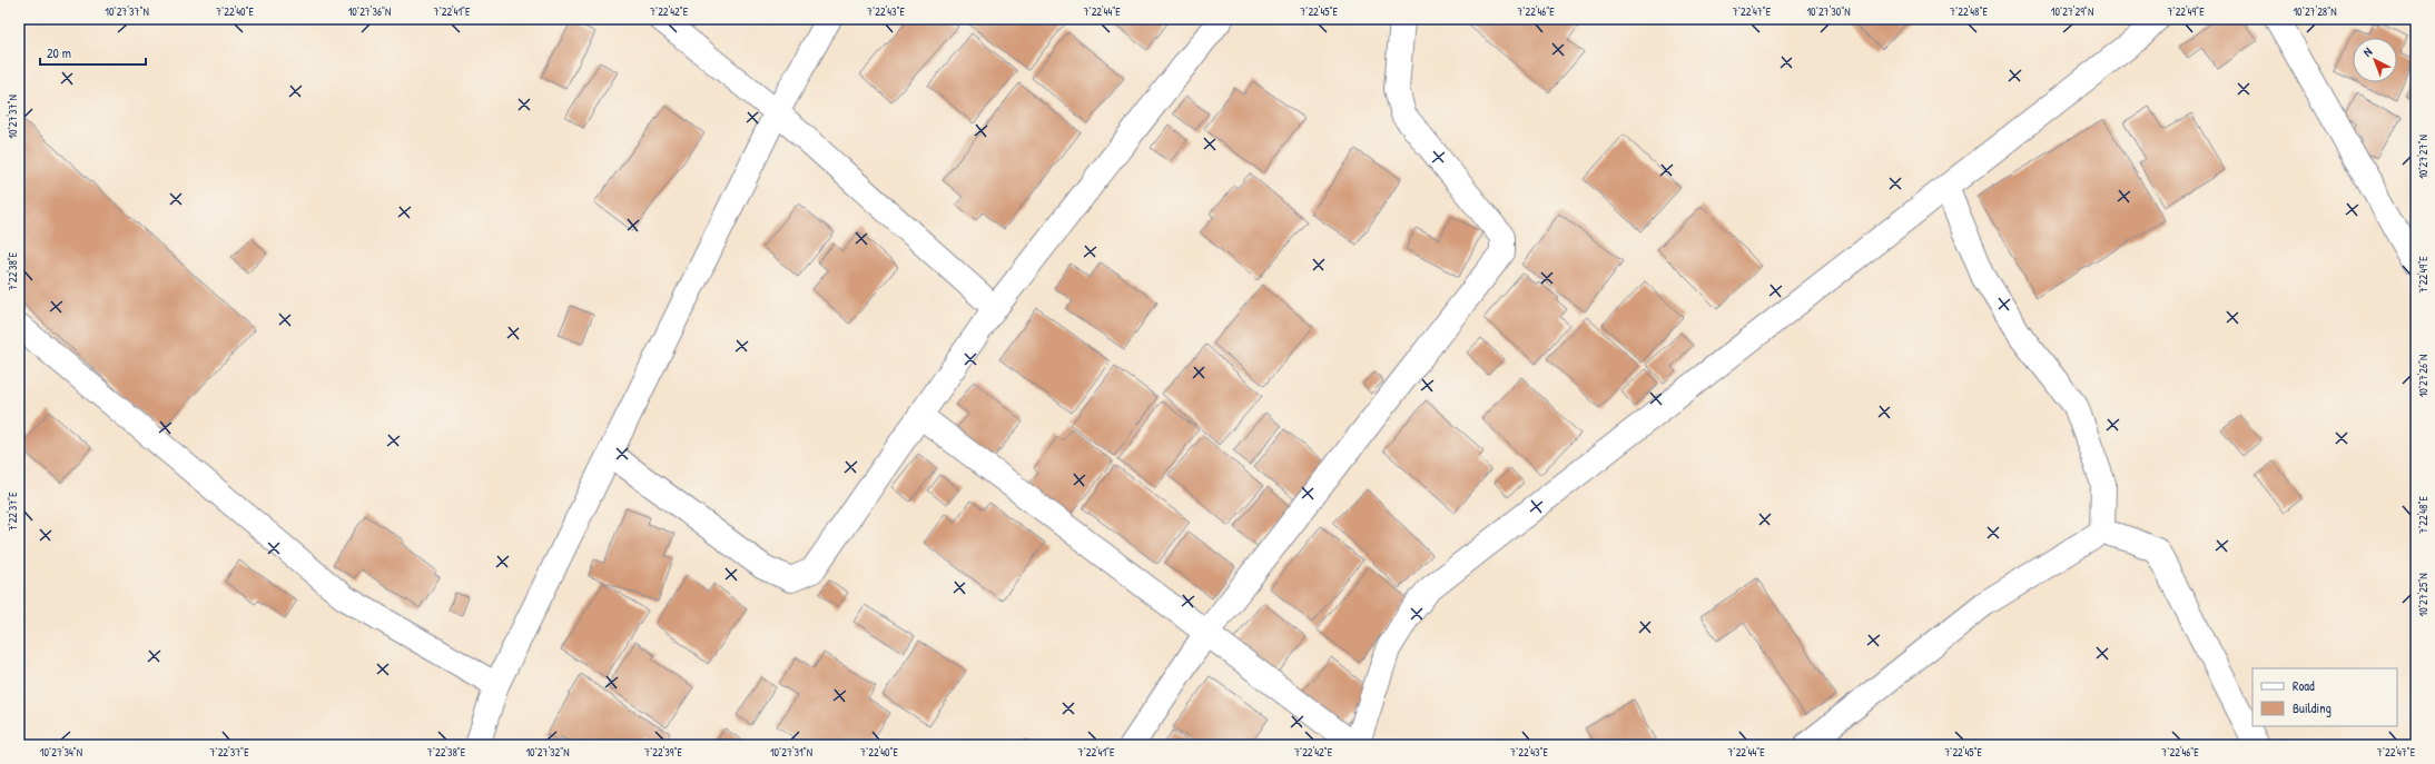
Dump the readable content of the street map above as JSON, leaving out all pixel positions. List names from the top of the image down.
{
  "legend": ["Road", "Building"],
  "scale_bar": "20 m",
  "north": "top left",
  "coordinates": [
    "10°27'37\"N",
    "7°22'40\"E",
    "10°27'36\"N",
    "7°22'41\"E",
    "7°22'42\"E",
    "7°22'43\"E",
    "7°22'44\"E",
    "7°22'45\"E",
    "7°22'46\"E",
    "7°22'47\"E",
    "10°27'30\"N",
    "7°22'48\"E",
    "10°27'29\"N",
    "7°22'49\"E",
    "10°27'28\"N",
    "10°27'27\"N",
    "7°22'38\"E",
    "10°27'26\"N",
    "7°22'37\"E",
    "10°27'25\"N",
    "10°27'34\"N",
    "10°27'32\"N",
    "7°22'39\"E",
    "10°27'31\"N"
  ]
}
